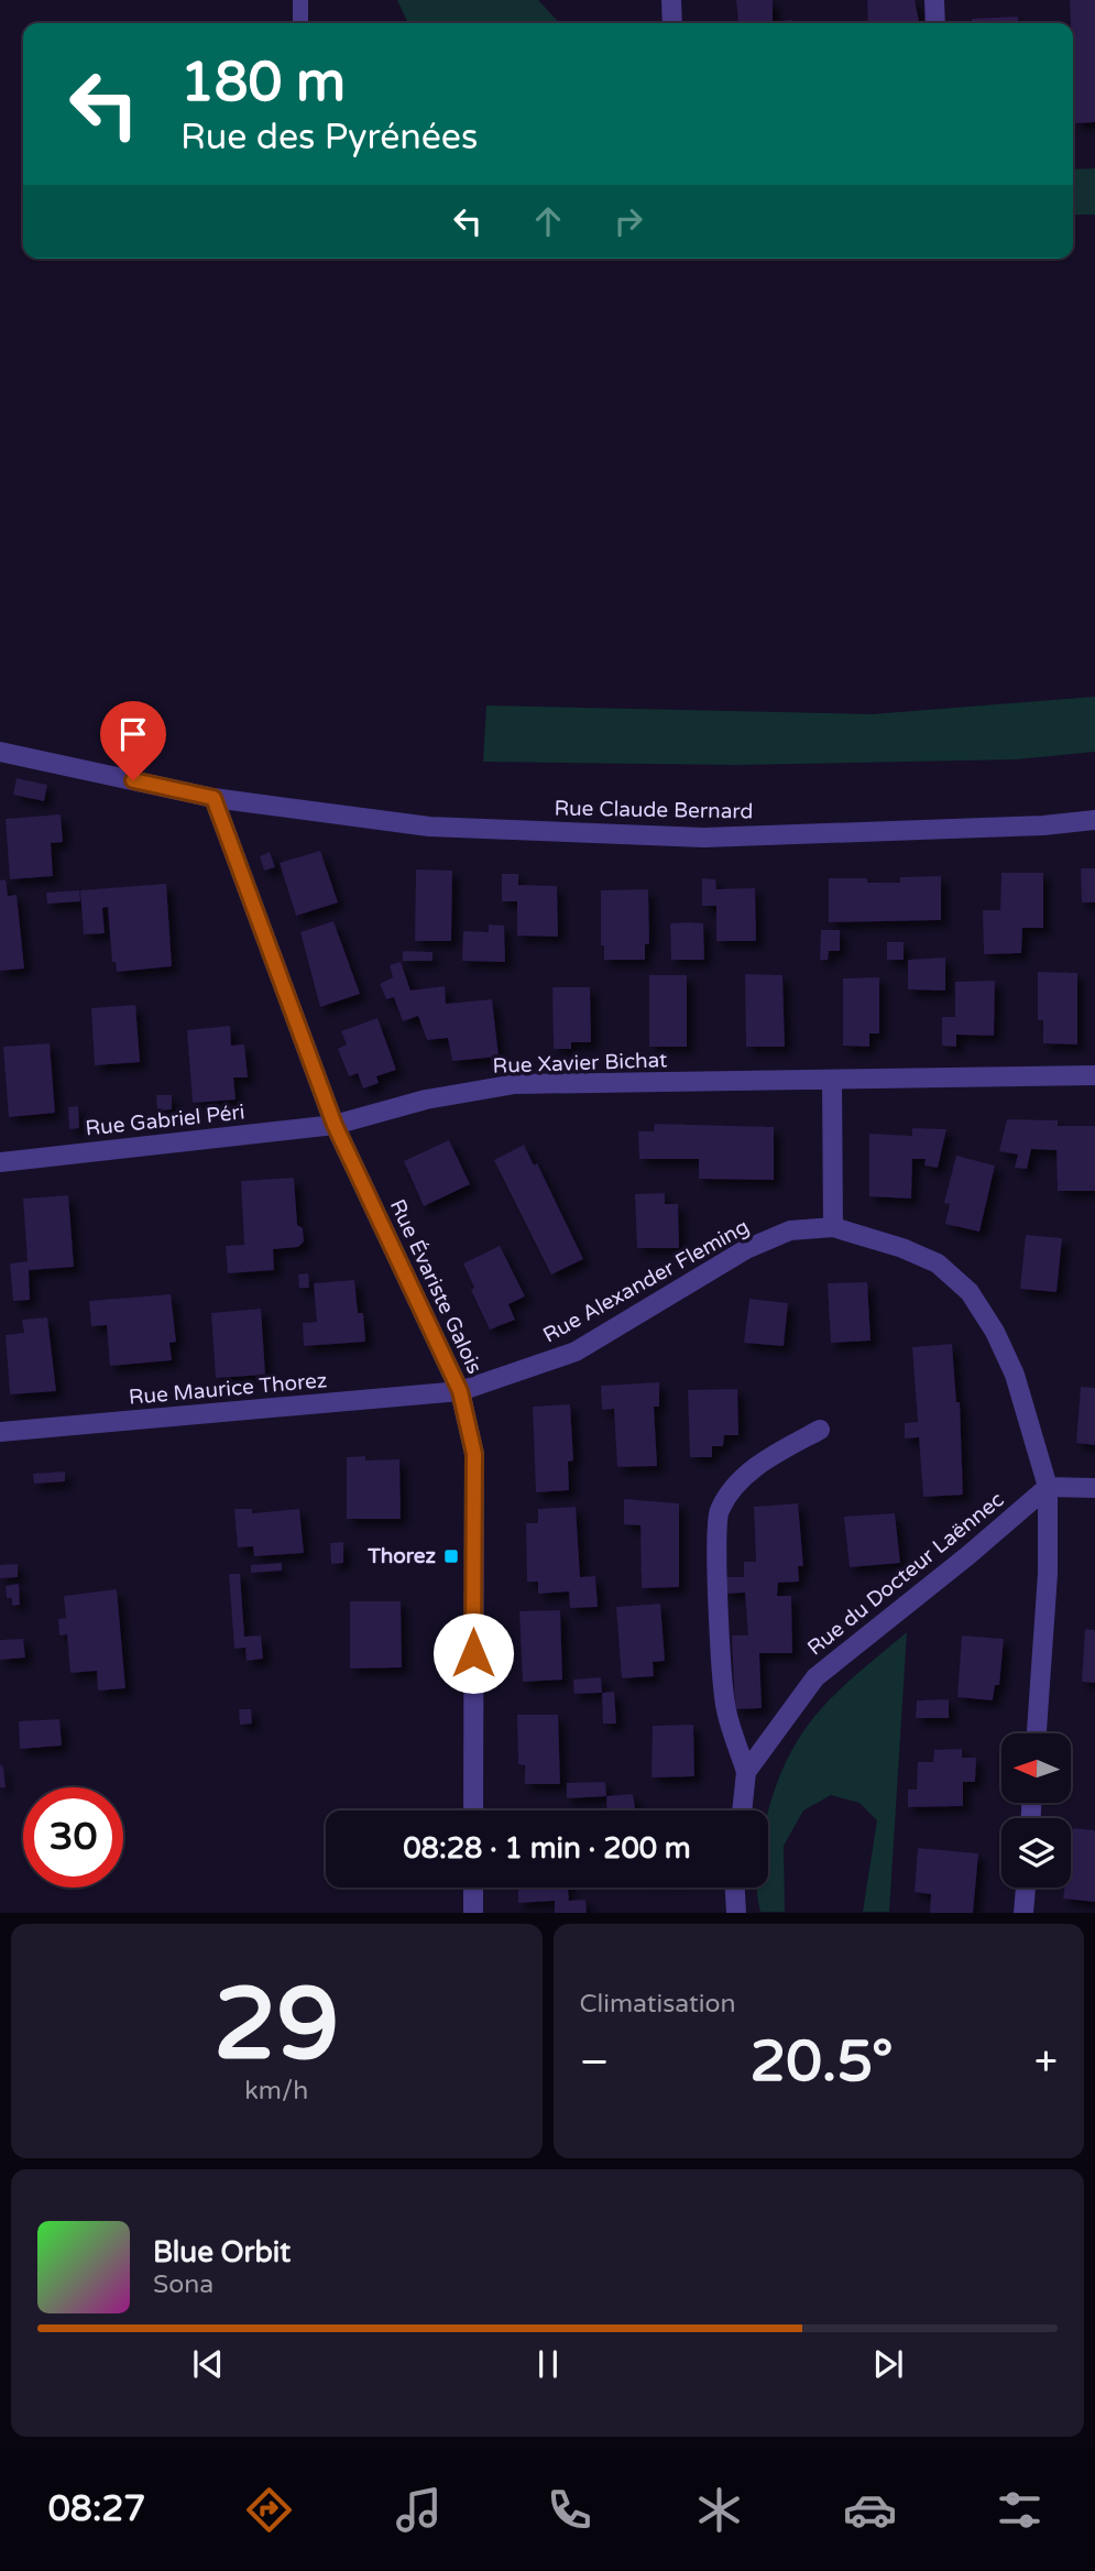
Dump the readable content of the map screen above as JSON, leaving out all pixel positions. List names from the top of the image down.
{
  "streets": {
    "street": [
      "Rue Claude Bernard",
      "Rue Xavier Bichat",
      "Rue Gabriel Péri",
      "Rue Alexander Fleming",
      "Rue Évariste Galois",
      "Rue Maurice Thorez",
      "Rue du Docteur Laënnec"
    ]
  },
  "crossings": [
    ["Rue Claude Bernard", "Rue Évariste Galois"],
    ["Rue Xavier Bichat", "Rue Gabriel Péri"],
    ["Rue Xavier Bichat", "Rue Évariste Galois"],
    ["Rue Gabriel Péri", "Rue Évariste Galois"],
    ["Rue Alexander Fleming", "Rue Évariste Galois"],
    ["Rue Alexander Fleming", "Rue Maurice Thorez"],
    ["Rue Alexander Fleming", "Rue du Docteur Laënnec"],
    ["Rue Évariste Galois", "Rue Maurice Thorez"]
  ],
  "places": {
    "transit": ["Thorez"]
  },
  "north": "left",
  "page": {
    "turn": ["180 m", "Rue des Pyrénées"],
    "limit": "30",
    "trip": "08:28 · 1 min · 200 m",
    "tile": [
      ["29", "km/h"],
      "Climatisation"
    ],
    "heat": ["−", "20.5°", "+"],
    "song": ["Blue Orbit", "Sona"],
    "tabs": "08:27"
  }
}
